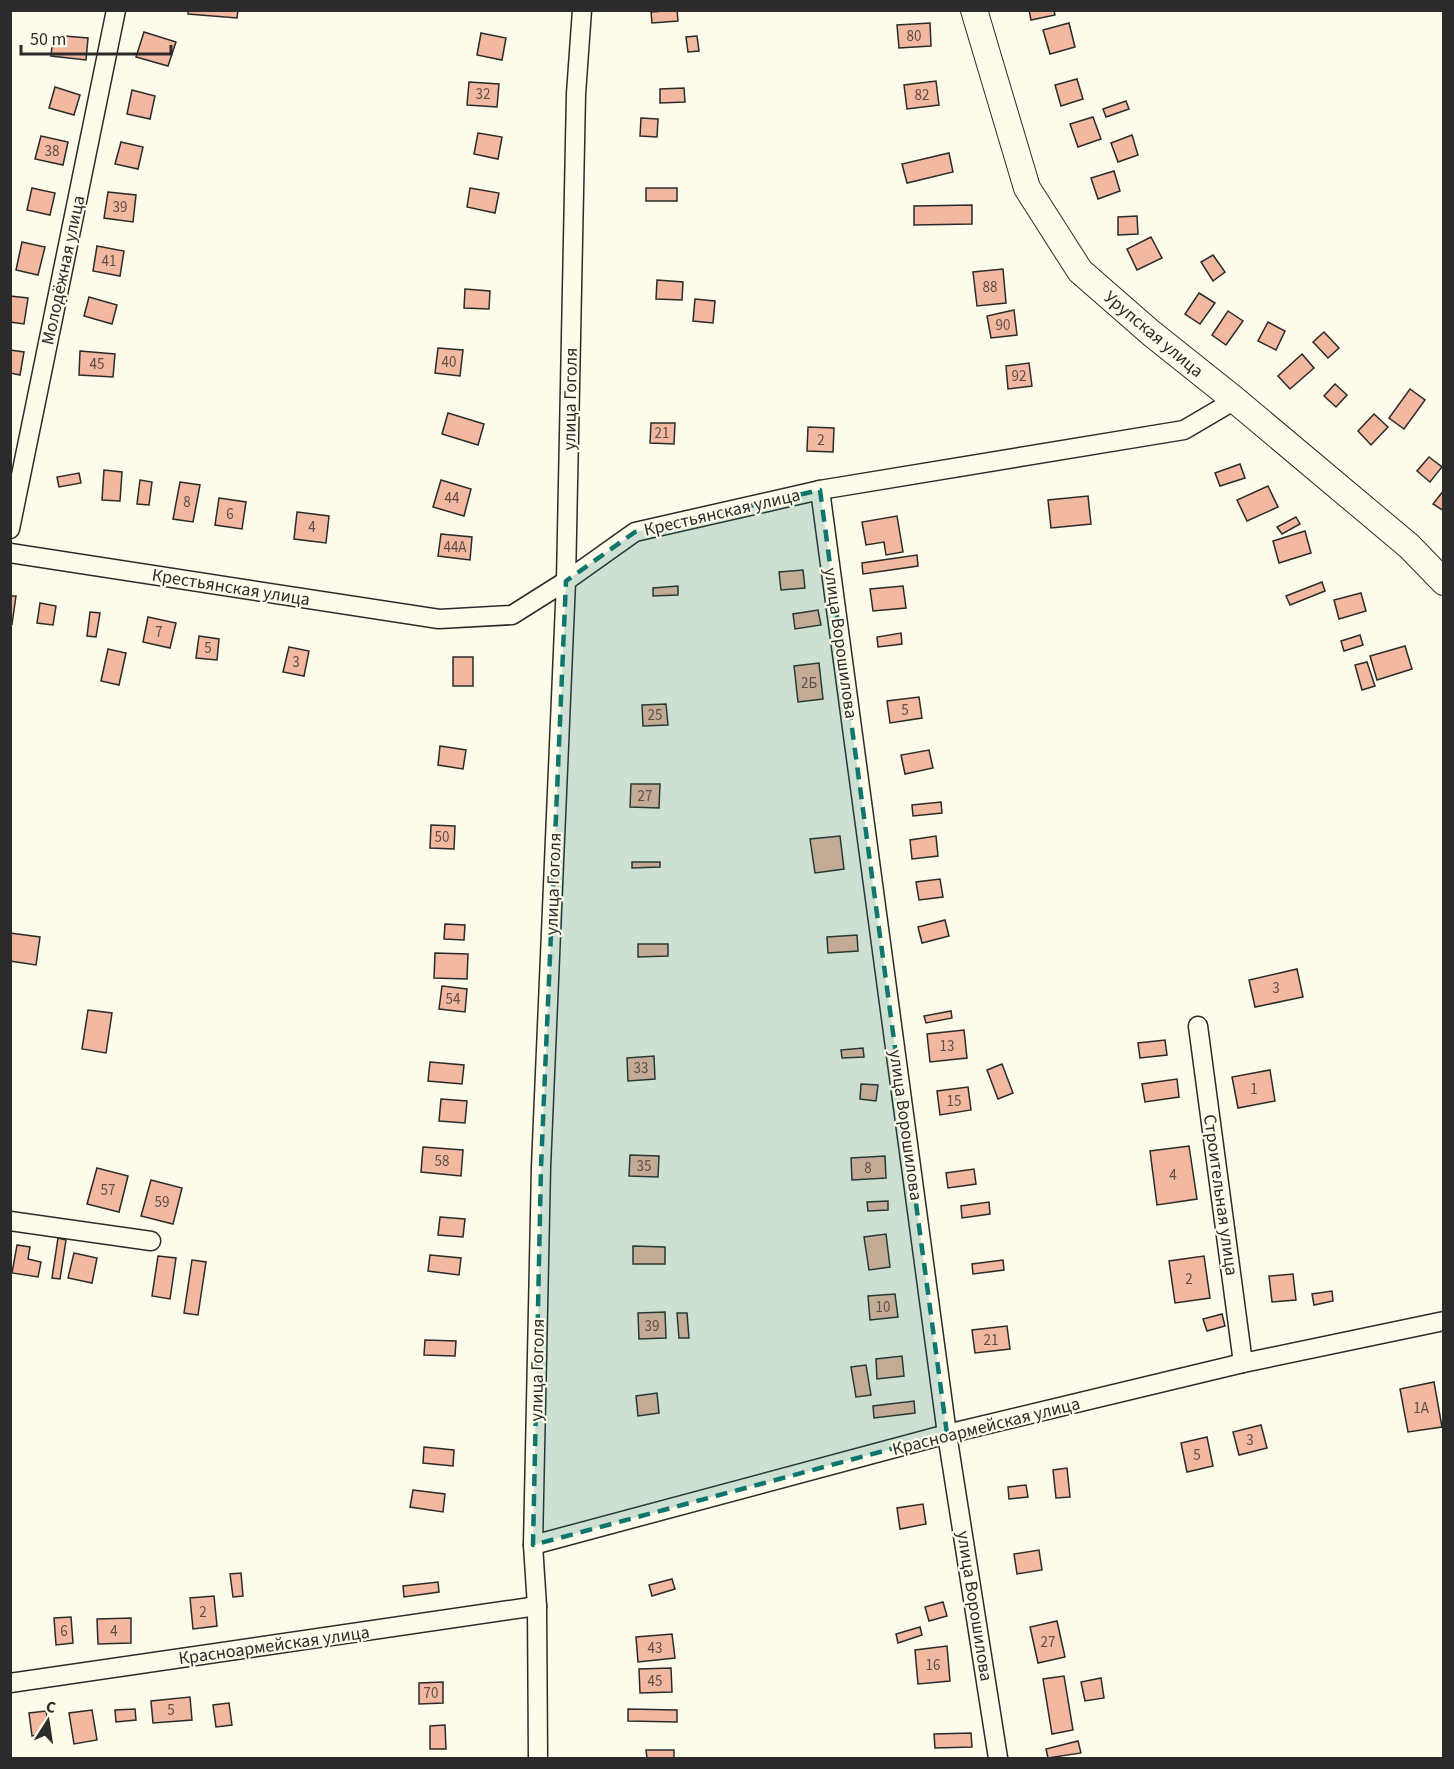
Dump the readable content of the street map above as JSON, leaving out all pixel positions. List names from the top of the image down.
{
  "streets": {
    "street": [
      "Молодёжная улица",
      "Урупская улица",
      "улица Гоголя",
      "Крестьянская улица",
      "улица Ворошилова",
      "Строительная улица",
      "Красноармейская улица"
    ]
  },
  "crossings": [
    ["Урупская улица", "Крестьянская улица"],
    ["улица Гоголя", "Крестьянская улица"],
    ["улица Гоголя", "Красноармейская улица"],
    ["Крестьянская улица", "улица Ворошилова"],
    ["улица Ворошилова", "Красноармейская улица"],
    ["Строительная улица", "Красноармейская улица"]
  ],
  "house_numbers": [
    "80",
    "32",
    "82",
    "38",
    "39",
    "41",
    "88",
    "90",
    "40",
    "45",
    "92",
    "21",
    "2",
    "44",
    "8",
    "6",
    "4",
    "44А",
    "7",
    "5",
    "3",
    "2Б",
    "5",
    "25",
    "27",
    "50",
    "3",
    "54",
    "13",
    "33",
    "1",
    "15",
    "58",
    "35",
    "8",
    "4",
    "57",
    "59",
    "2",
    "10",
    "39",
    "21",
    "1А",
    "3",
    "5",
    "2",
    "6",
    "4",
    "27",
    "43",
    "16",
    "45",
    "70",
    "5"
  ],
  "scale_bar": "50 m",
  "north": "top"
}
